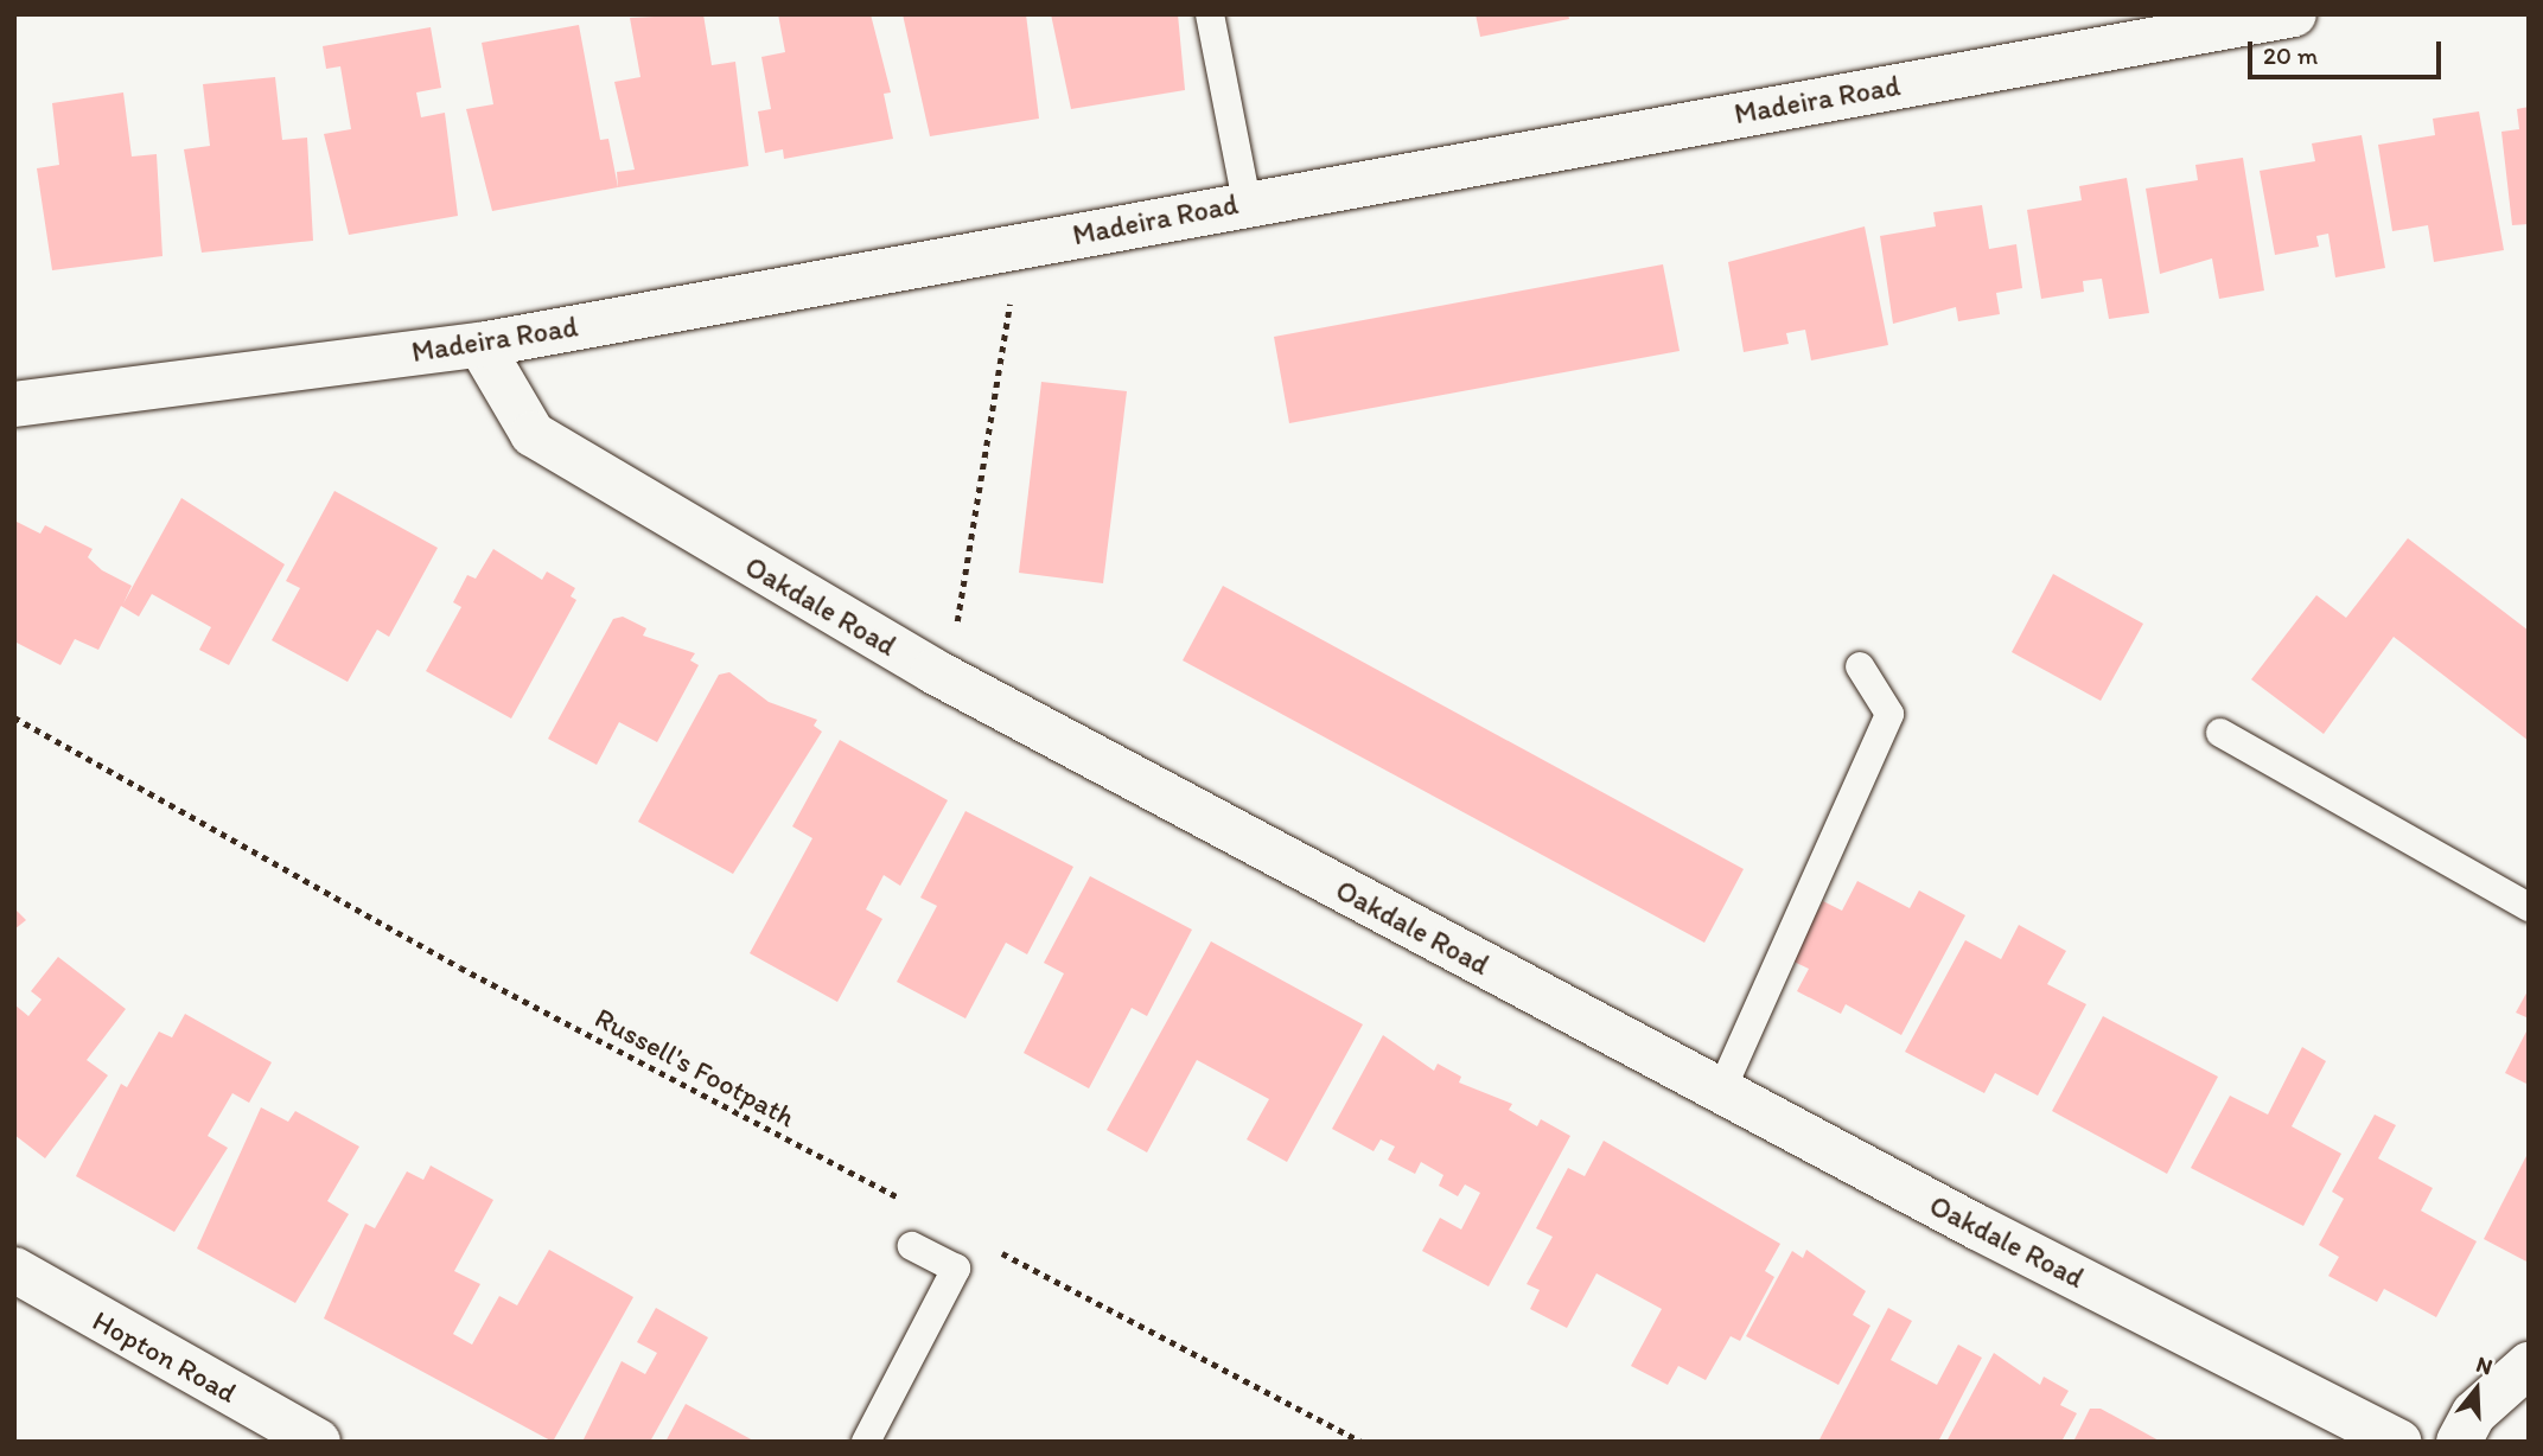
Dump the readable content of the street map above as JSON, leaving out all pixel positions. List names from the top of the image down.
{
  "streets": {
    "street": ["Madeira Road", "Oakdale Road", "Hopton Road"],
    "path": ["Russell's Footpath"]
  },
  "crossings": [
    ["Madeira Road", "Oakdale Road"]
  ],
  "scale_bar": "20 m",
  "north": "top"
}
